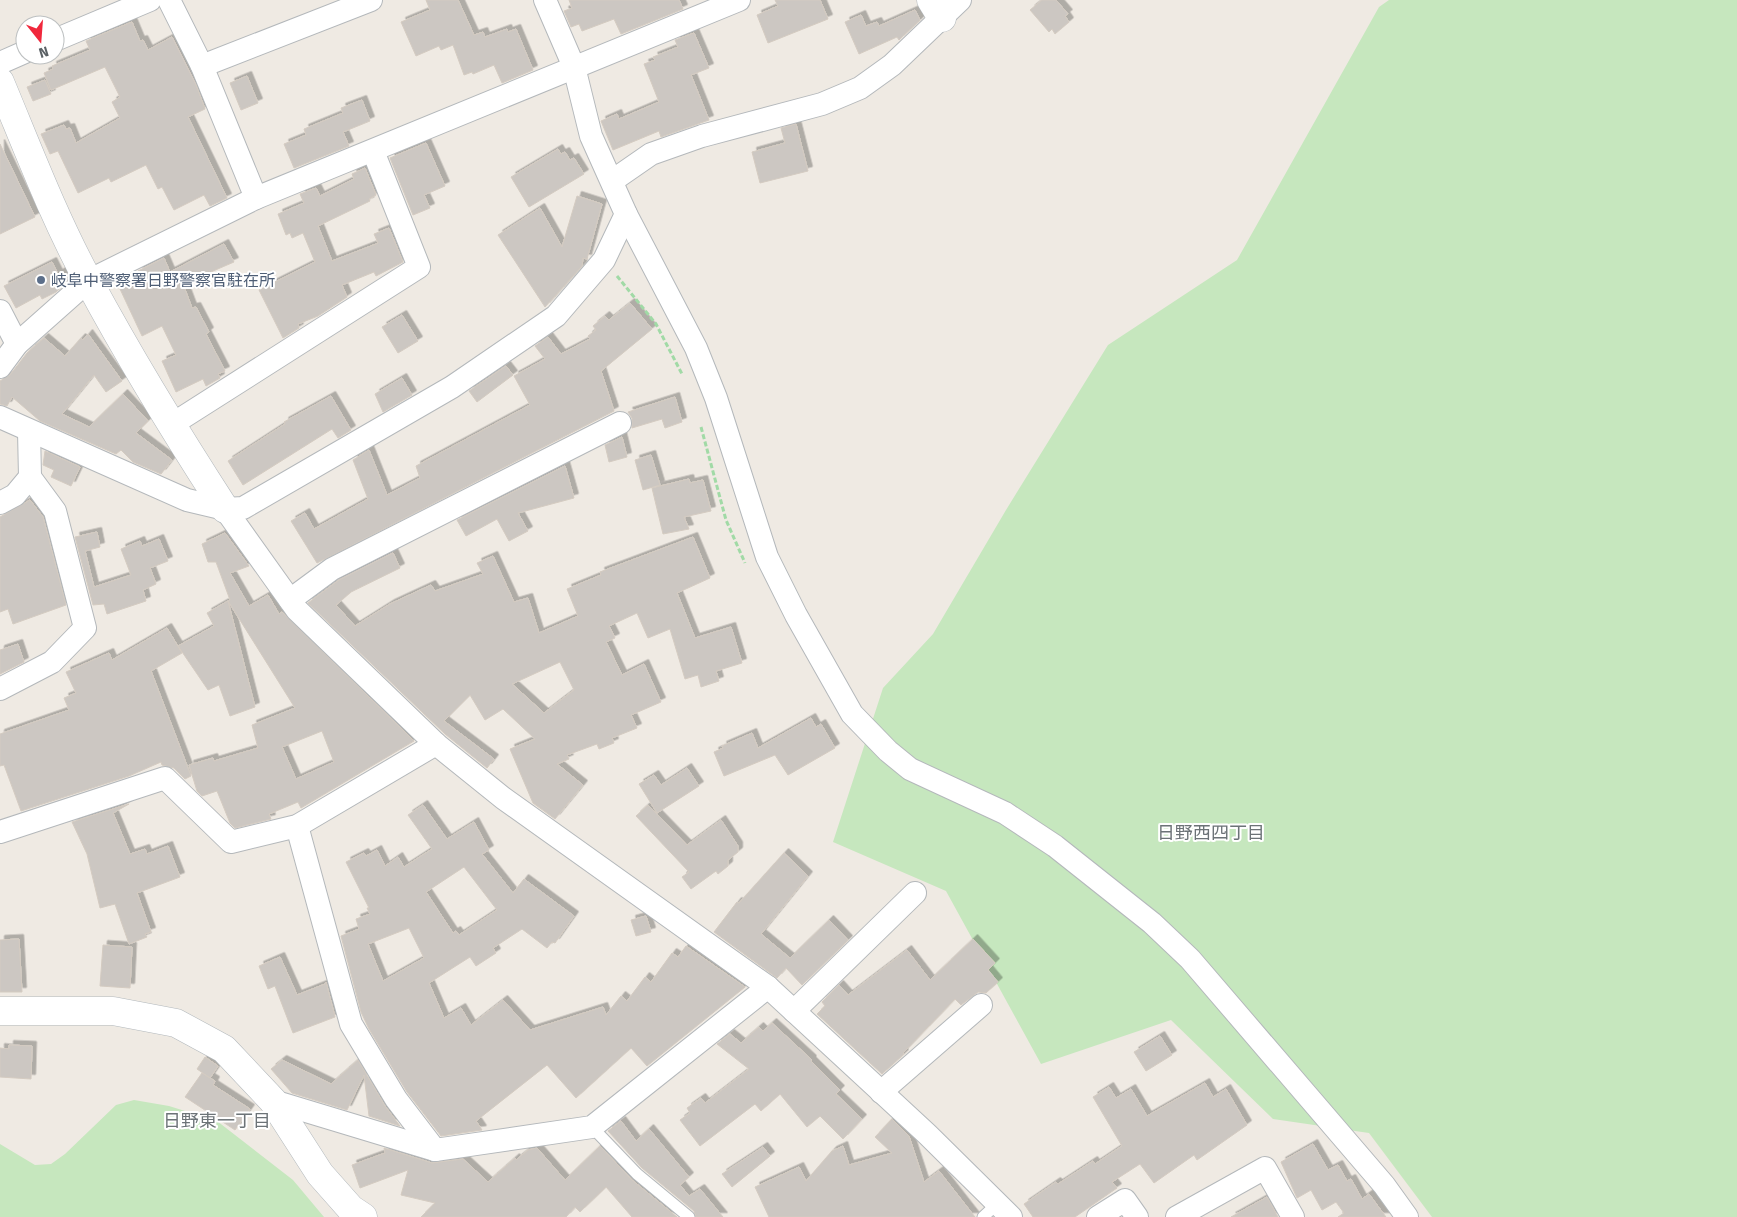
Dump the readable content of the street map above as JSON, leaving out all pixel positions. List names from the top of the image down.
{
  "districts": ["日野西四丁目", "日野東一丁目"],
  "places": ["岐阜中警察署日野警察官駐在所"],
  "north": "bottom"
}
